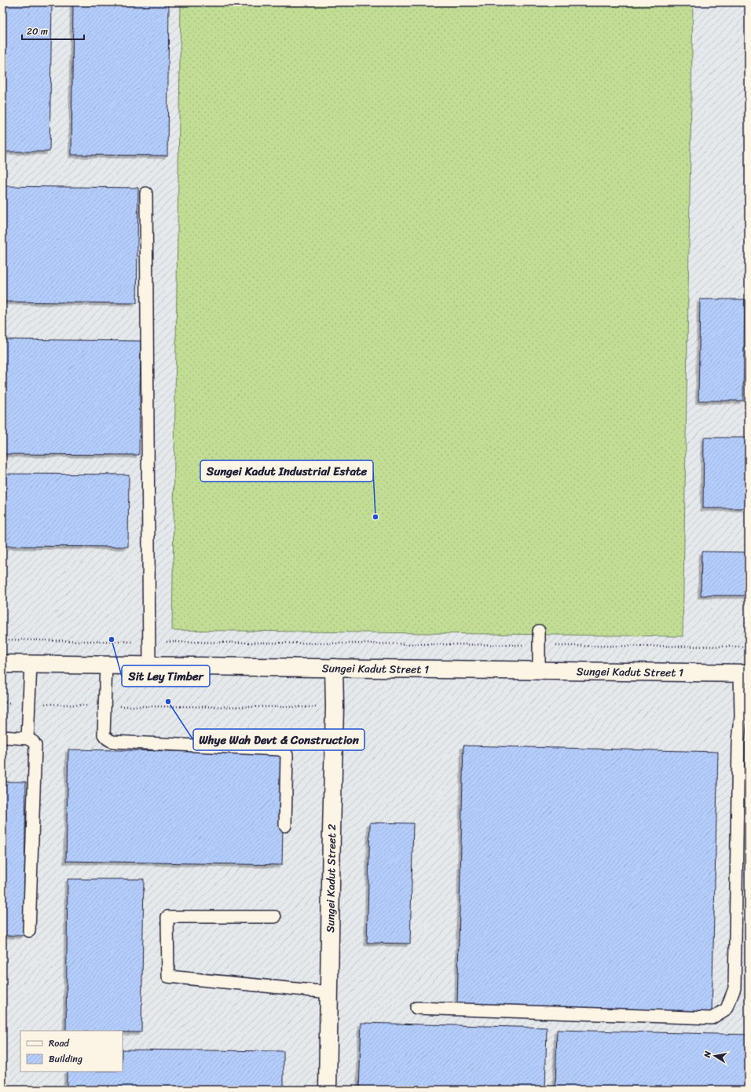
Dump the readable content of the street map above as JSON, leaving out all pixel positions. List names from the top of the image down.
{
  "streets": {
    "street": ["Sungei Kadut Street 1", "Sungei Kadut Street 2"]
  },
  "crossings": [
    ["Sungei Kadut Street 1", "Sungei Kadut Street 2"]
  ],
  "places": ["Sungei Kadut Industrial Estate", "Sit Ley Timber", "Whye Wah Devt & Construction"],
  "legend": ["Road", "Building"],
  "scale_bar": "20 m",
  "north": "left"
}
